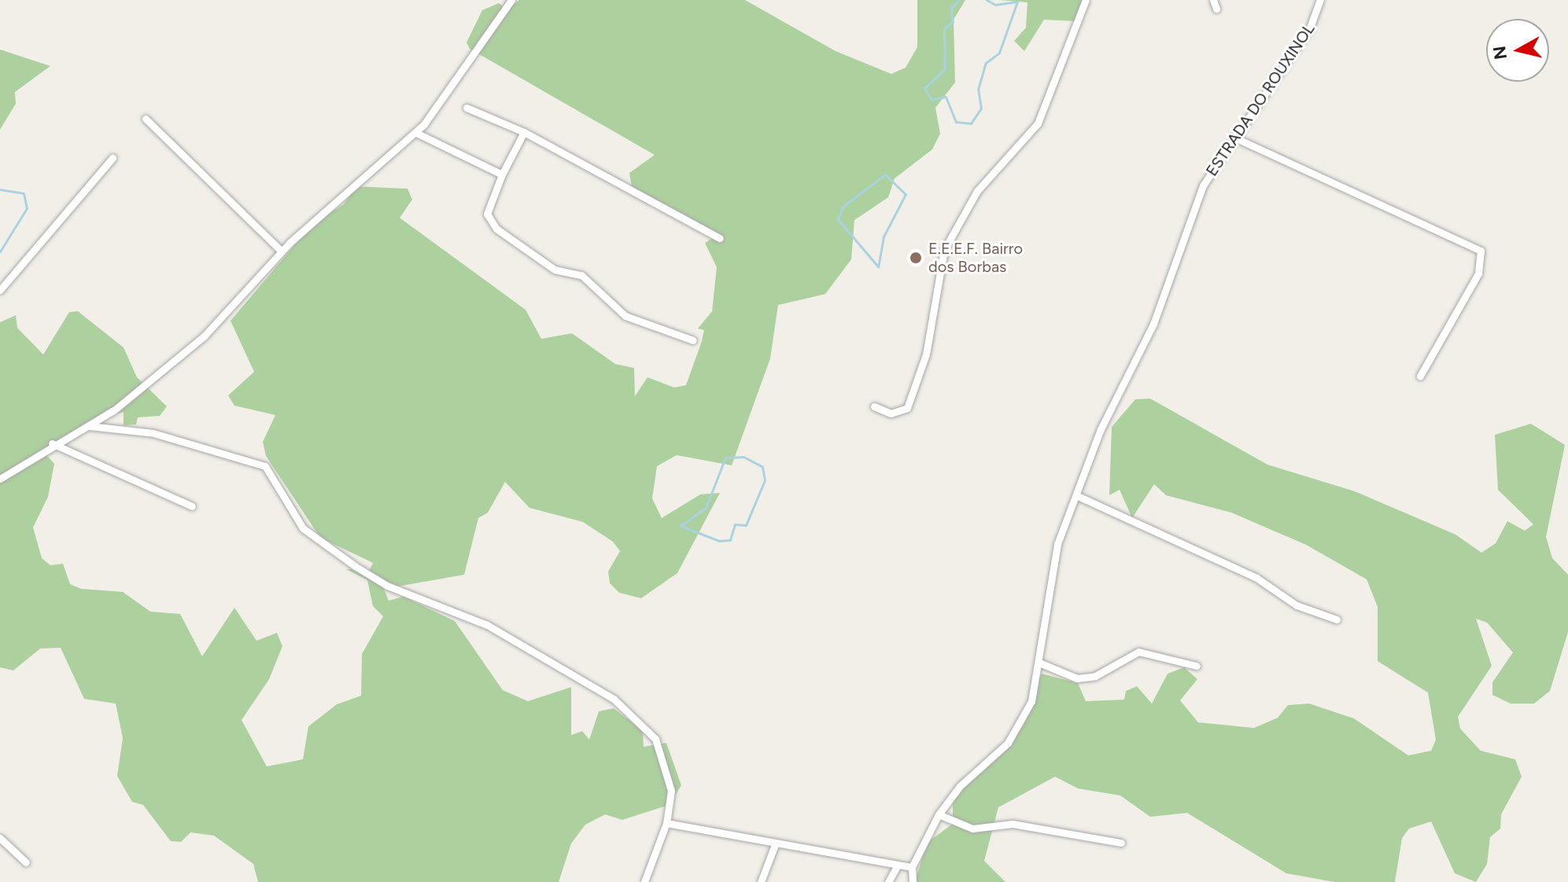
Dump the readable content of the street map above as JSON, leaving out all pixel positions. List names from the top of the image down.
{
  "streets": {
    "street": ["ESTRADA DO ROUXINOL"]
  },
  "places": ["E.E.E.F. Bairro dos Borbas"],
  "north": "left"
}
